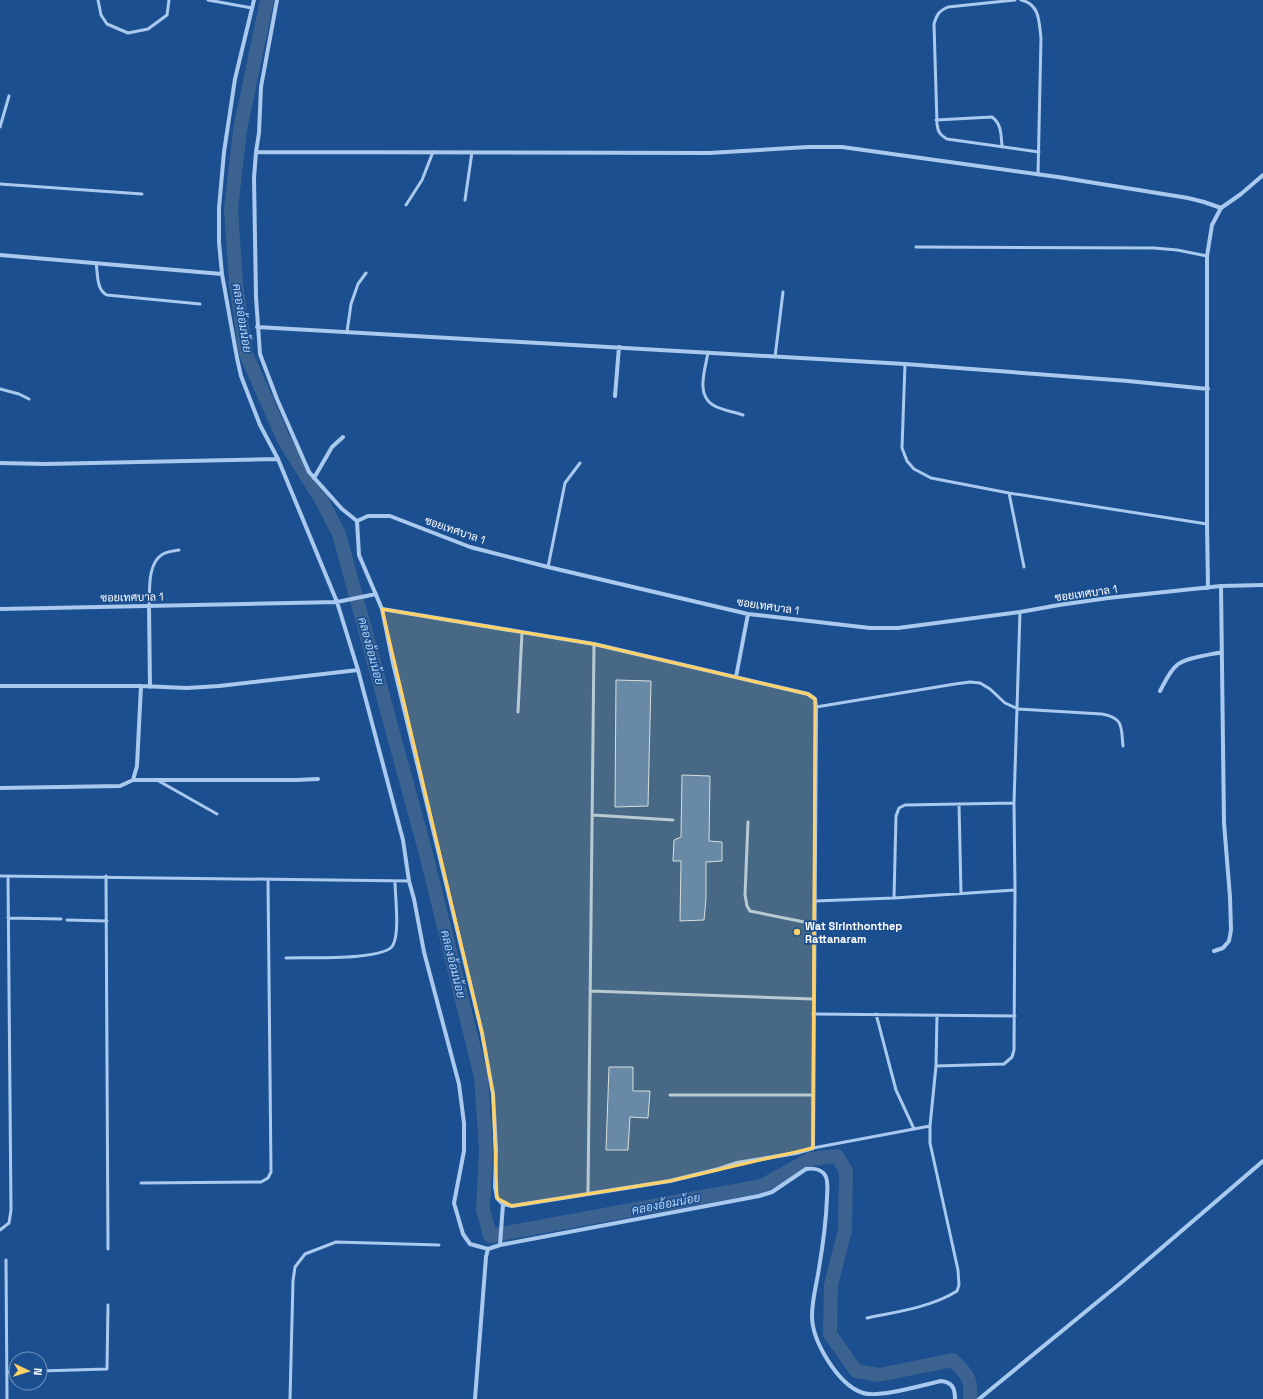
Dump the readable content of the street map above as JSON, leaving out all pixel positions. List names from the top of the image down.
{
  "streets": {
    "street": ["ซอยเทศบาล 1"]
  },
  "water": ["คลองอ้อมน้อย"],
  "places": ["Wat Sirinthonthep Rattanaram"],
  "north": "right"
}
